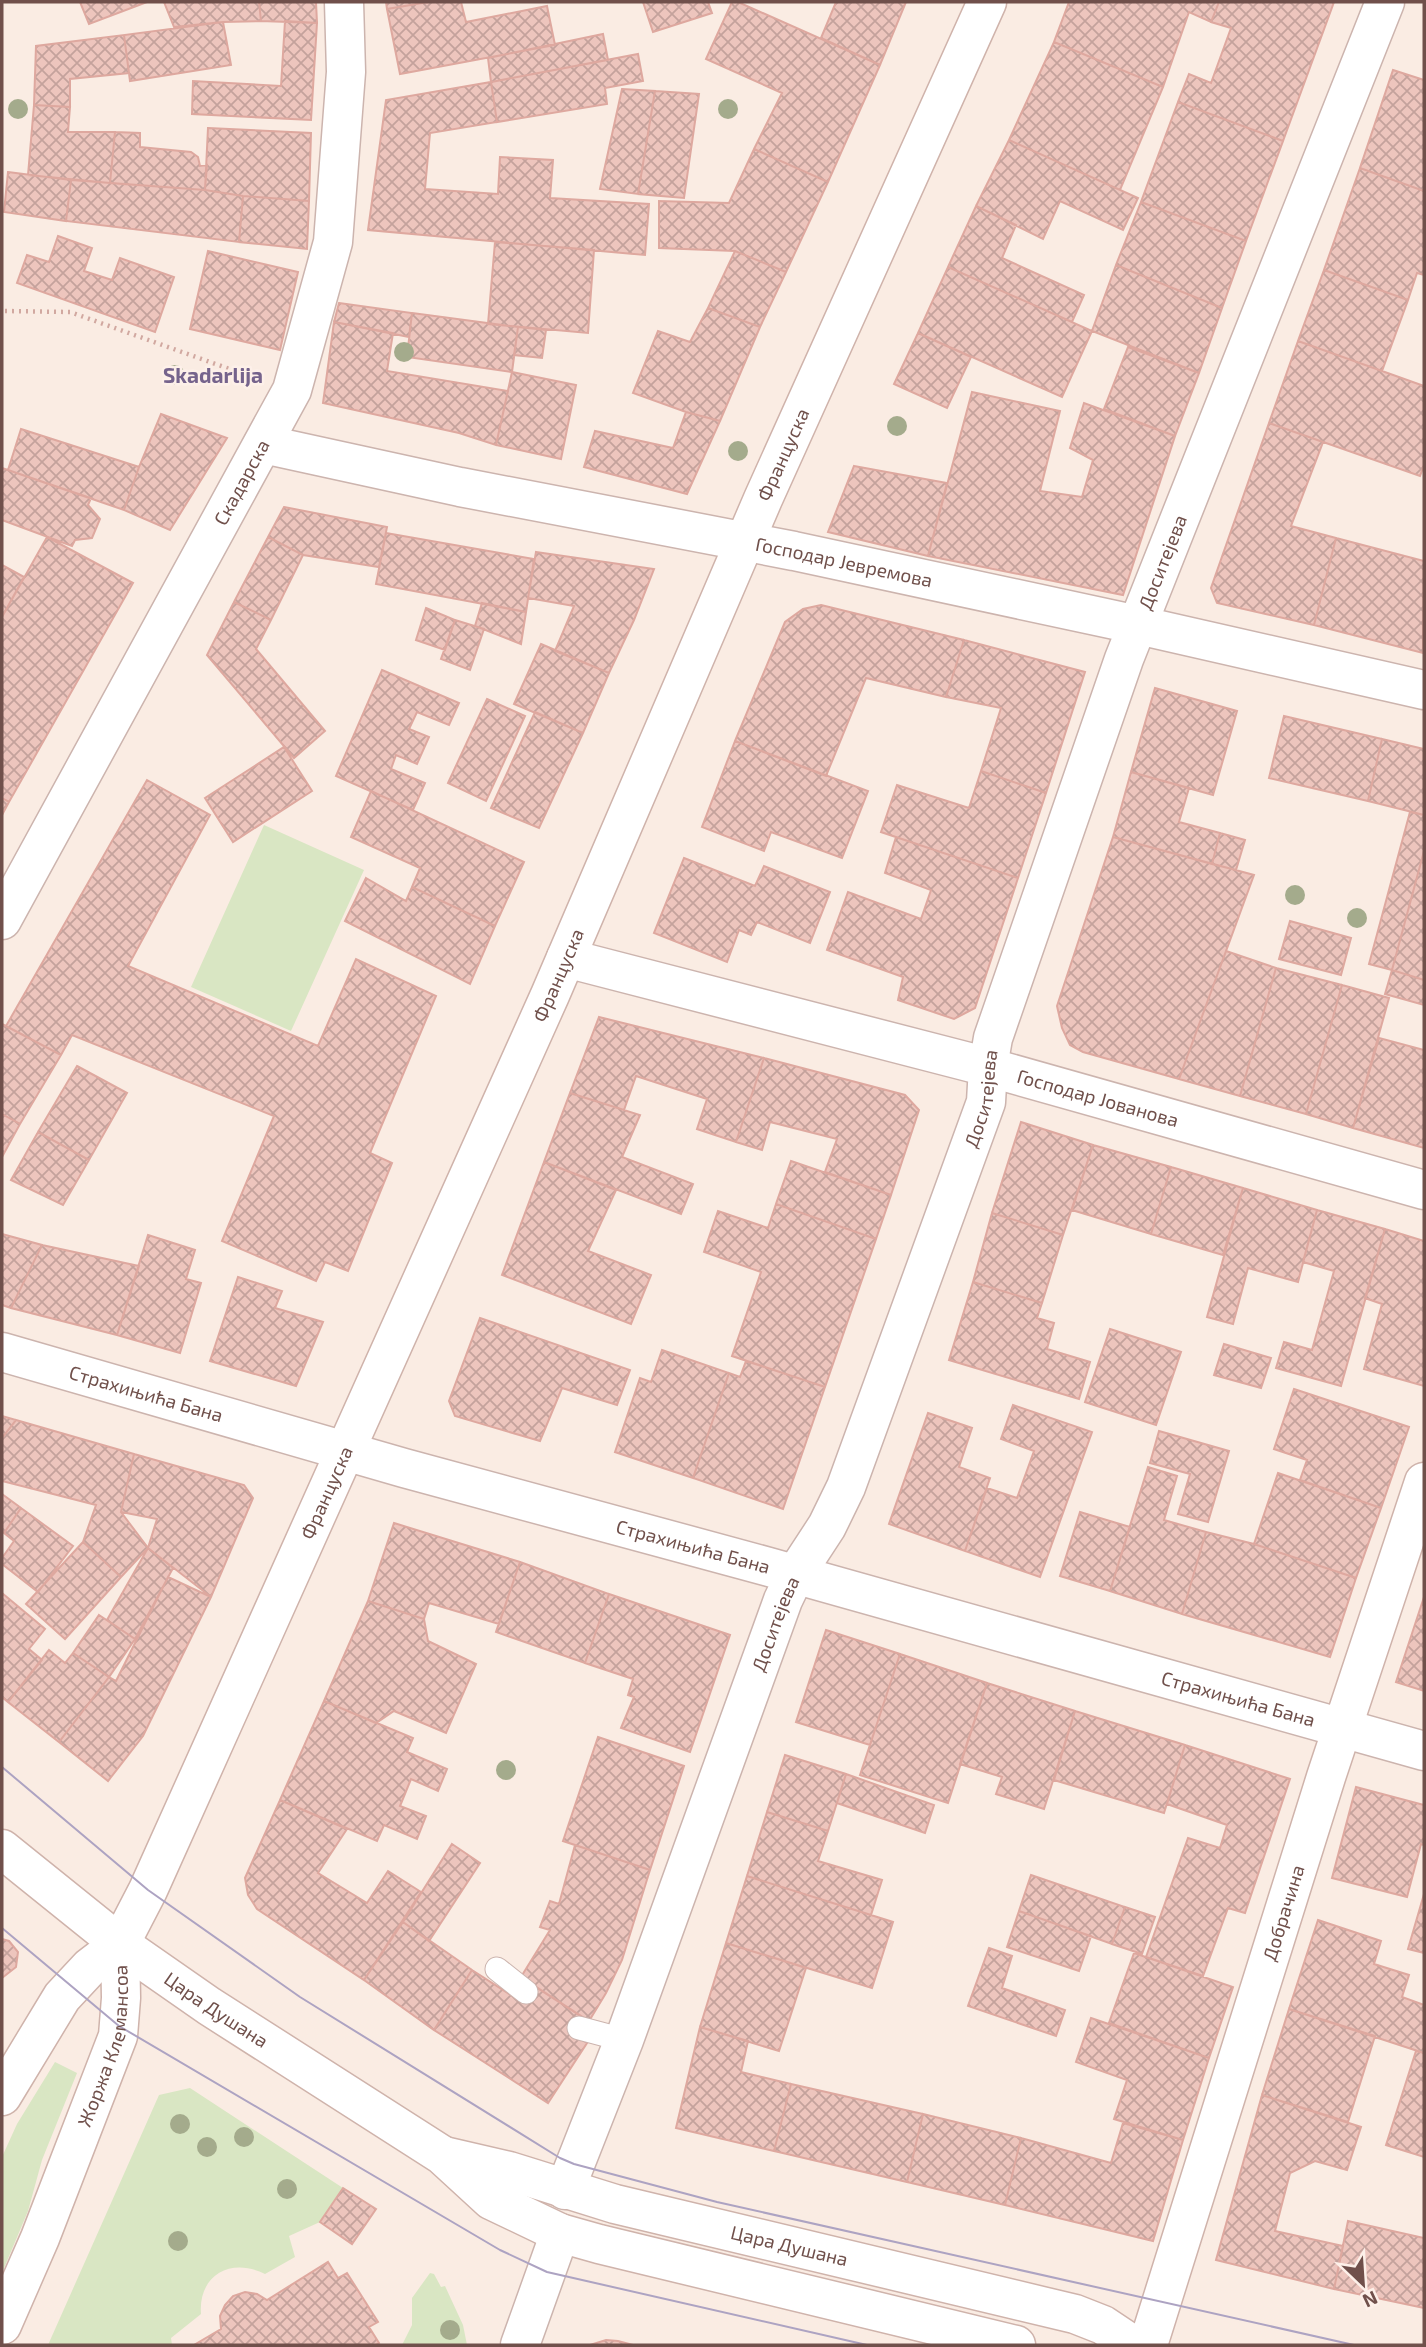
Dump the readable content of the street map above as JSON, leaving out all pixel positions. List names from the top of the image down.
{
  "streets": {
    "street": [
      "Француска",
      "Скадарска",
      "Господар Јевремова",
      "Доситејева",
      "Господар Јованова",
      "Страхињића Бана",
      "Добрачина",
      "Цара Душана",
      "Жоржа Клемансоа"
    ]
  },
  "crossings": [
    ["Француска", "Господар Јевремова"],
    ["Француска", "Господар Јованова"],
    ["Француска", "Страхињића Бана"],
    ["Француска", "Цара Душана"],
    ["Француска", "Жоржа Клемансоа"],
    ["Скадарска", "Господар Јевремова"],
    ["Господар Јевремова", "Доситејева"],
    ["Доситејева", "Господар Јованова"],
    ["Доситејева", "Страхињића Бана"],
    ["Доситејева", "Цара Душана"],
    ["Страхињића Бана", "Добрачина"],
    ["Цара Душана", "Жоржа Клемансоа"]
  ],
  "districts": ["Skadarlija"],
  "north": "bottom right"
}
